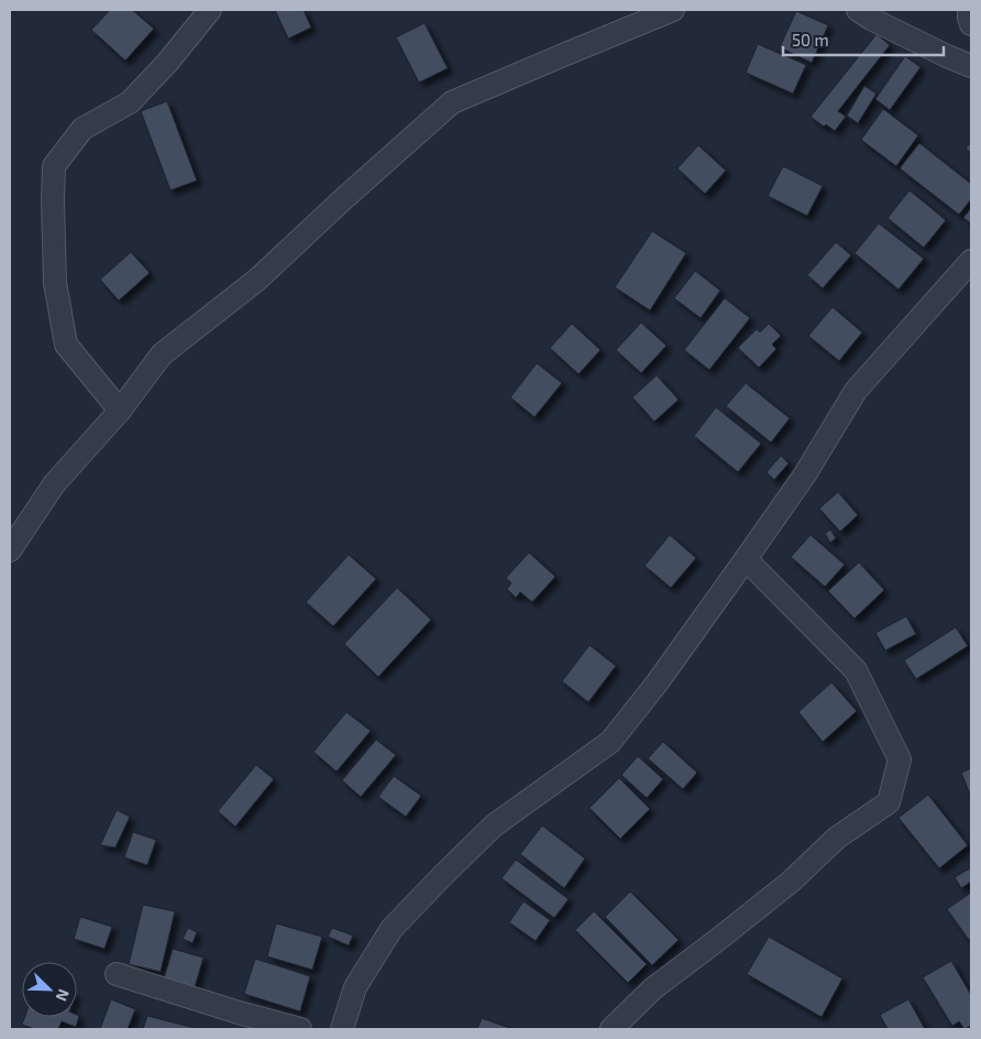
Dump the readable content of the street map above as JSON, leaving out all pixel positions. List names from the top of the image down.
{
  "scale_bar": "50 m",
  "north": "bottom right"
}
